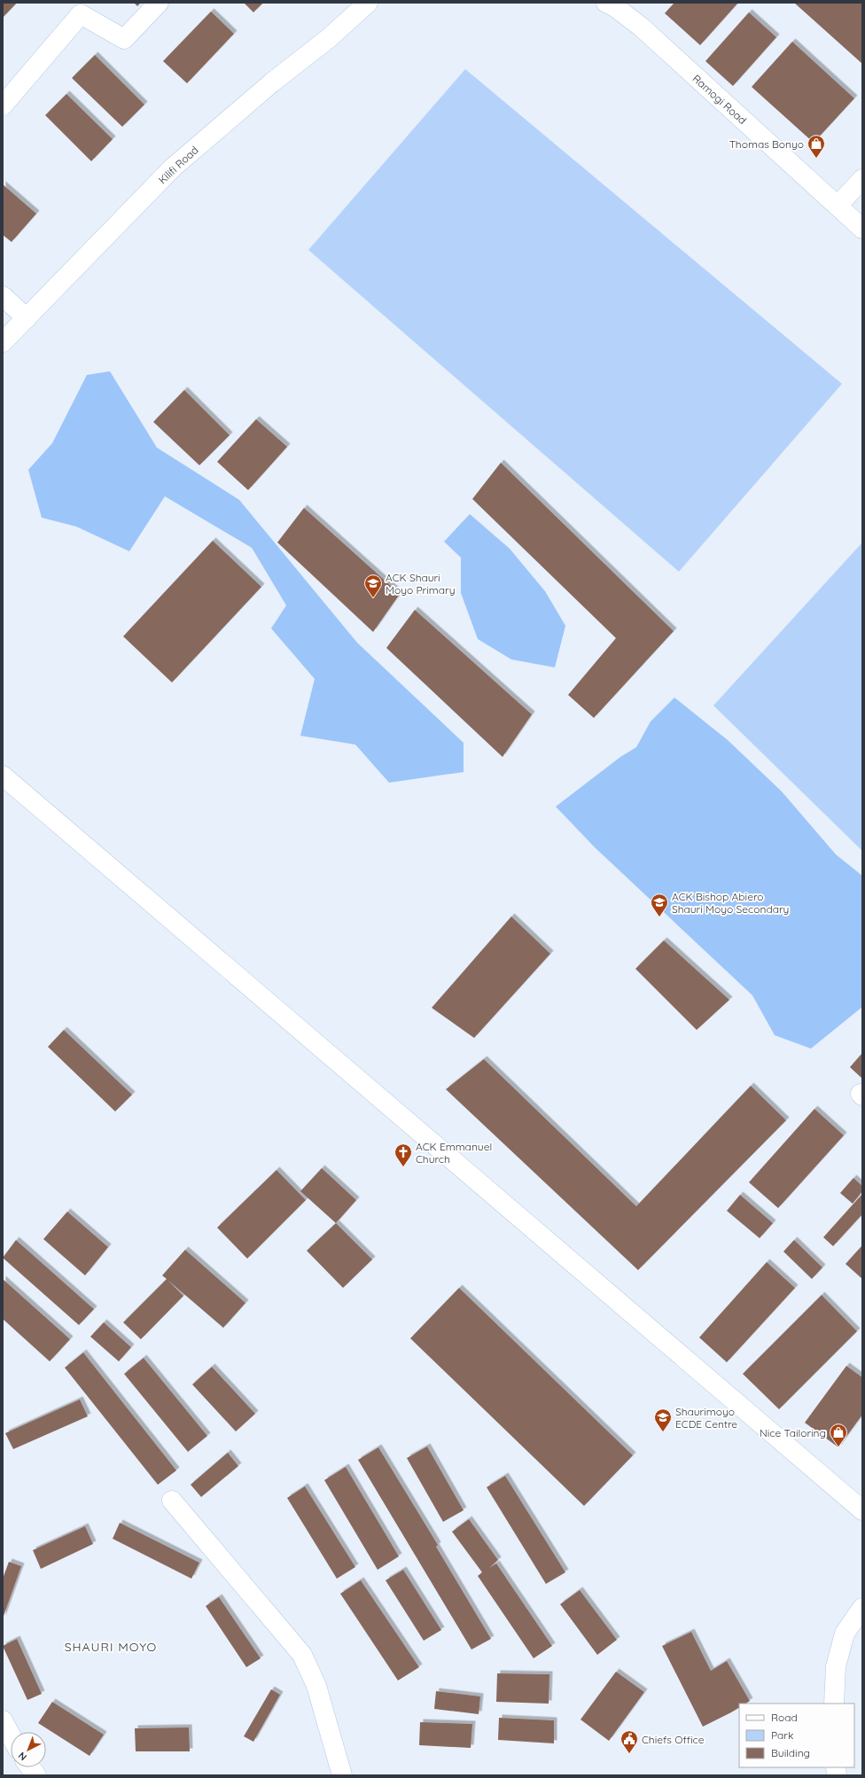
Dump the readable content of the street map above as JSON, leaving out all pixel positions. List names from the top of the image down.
{
  "streets": {
    "street": ["Ramogi Road", "Kilifi Road"]
  },
  "districts": ["SHAURI MOYO"],
  "places": {
    "shop": ["Thomas Bonyo", "Nice Tailoring"],
    "school or university": ["ACK Shauri Moyo Primary", "ACK Bishop Abiero Shauri Moyo Secondary", "Shaurimoyo ECDE Centre"],
    "church": ["ACK Emmanuel Church"],
    "public building": ["Chiefs Office"]
  },
  "legend": ["Road", "Park", "Building"],
  "north": "bottom left"
}
